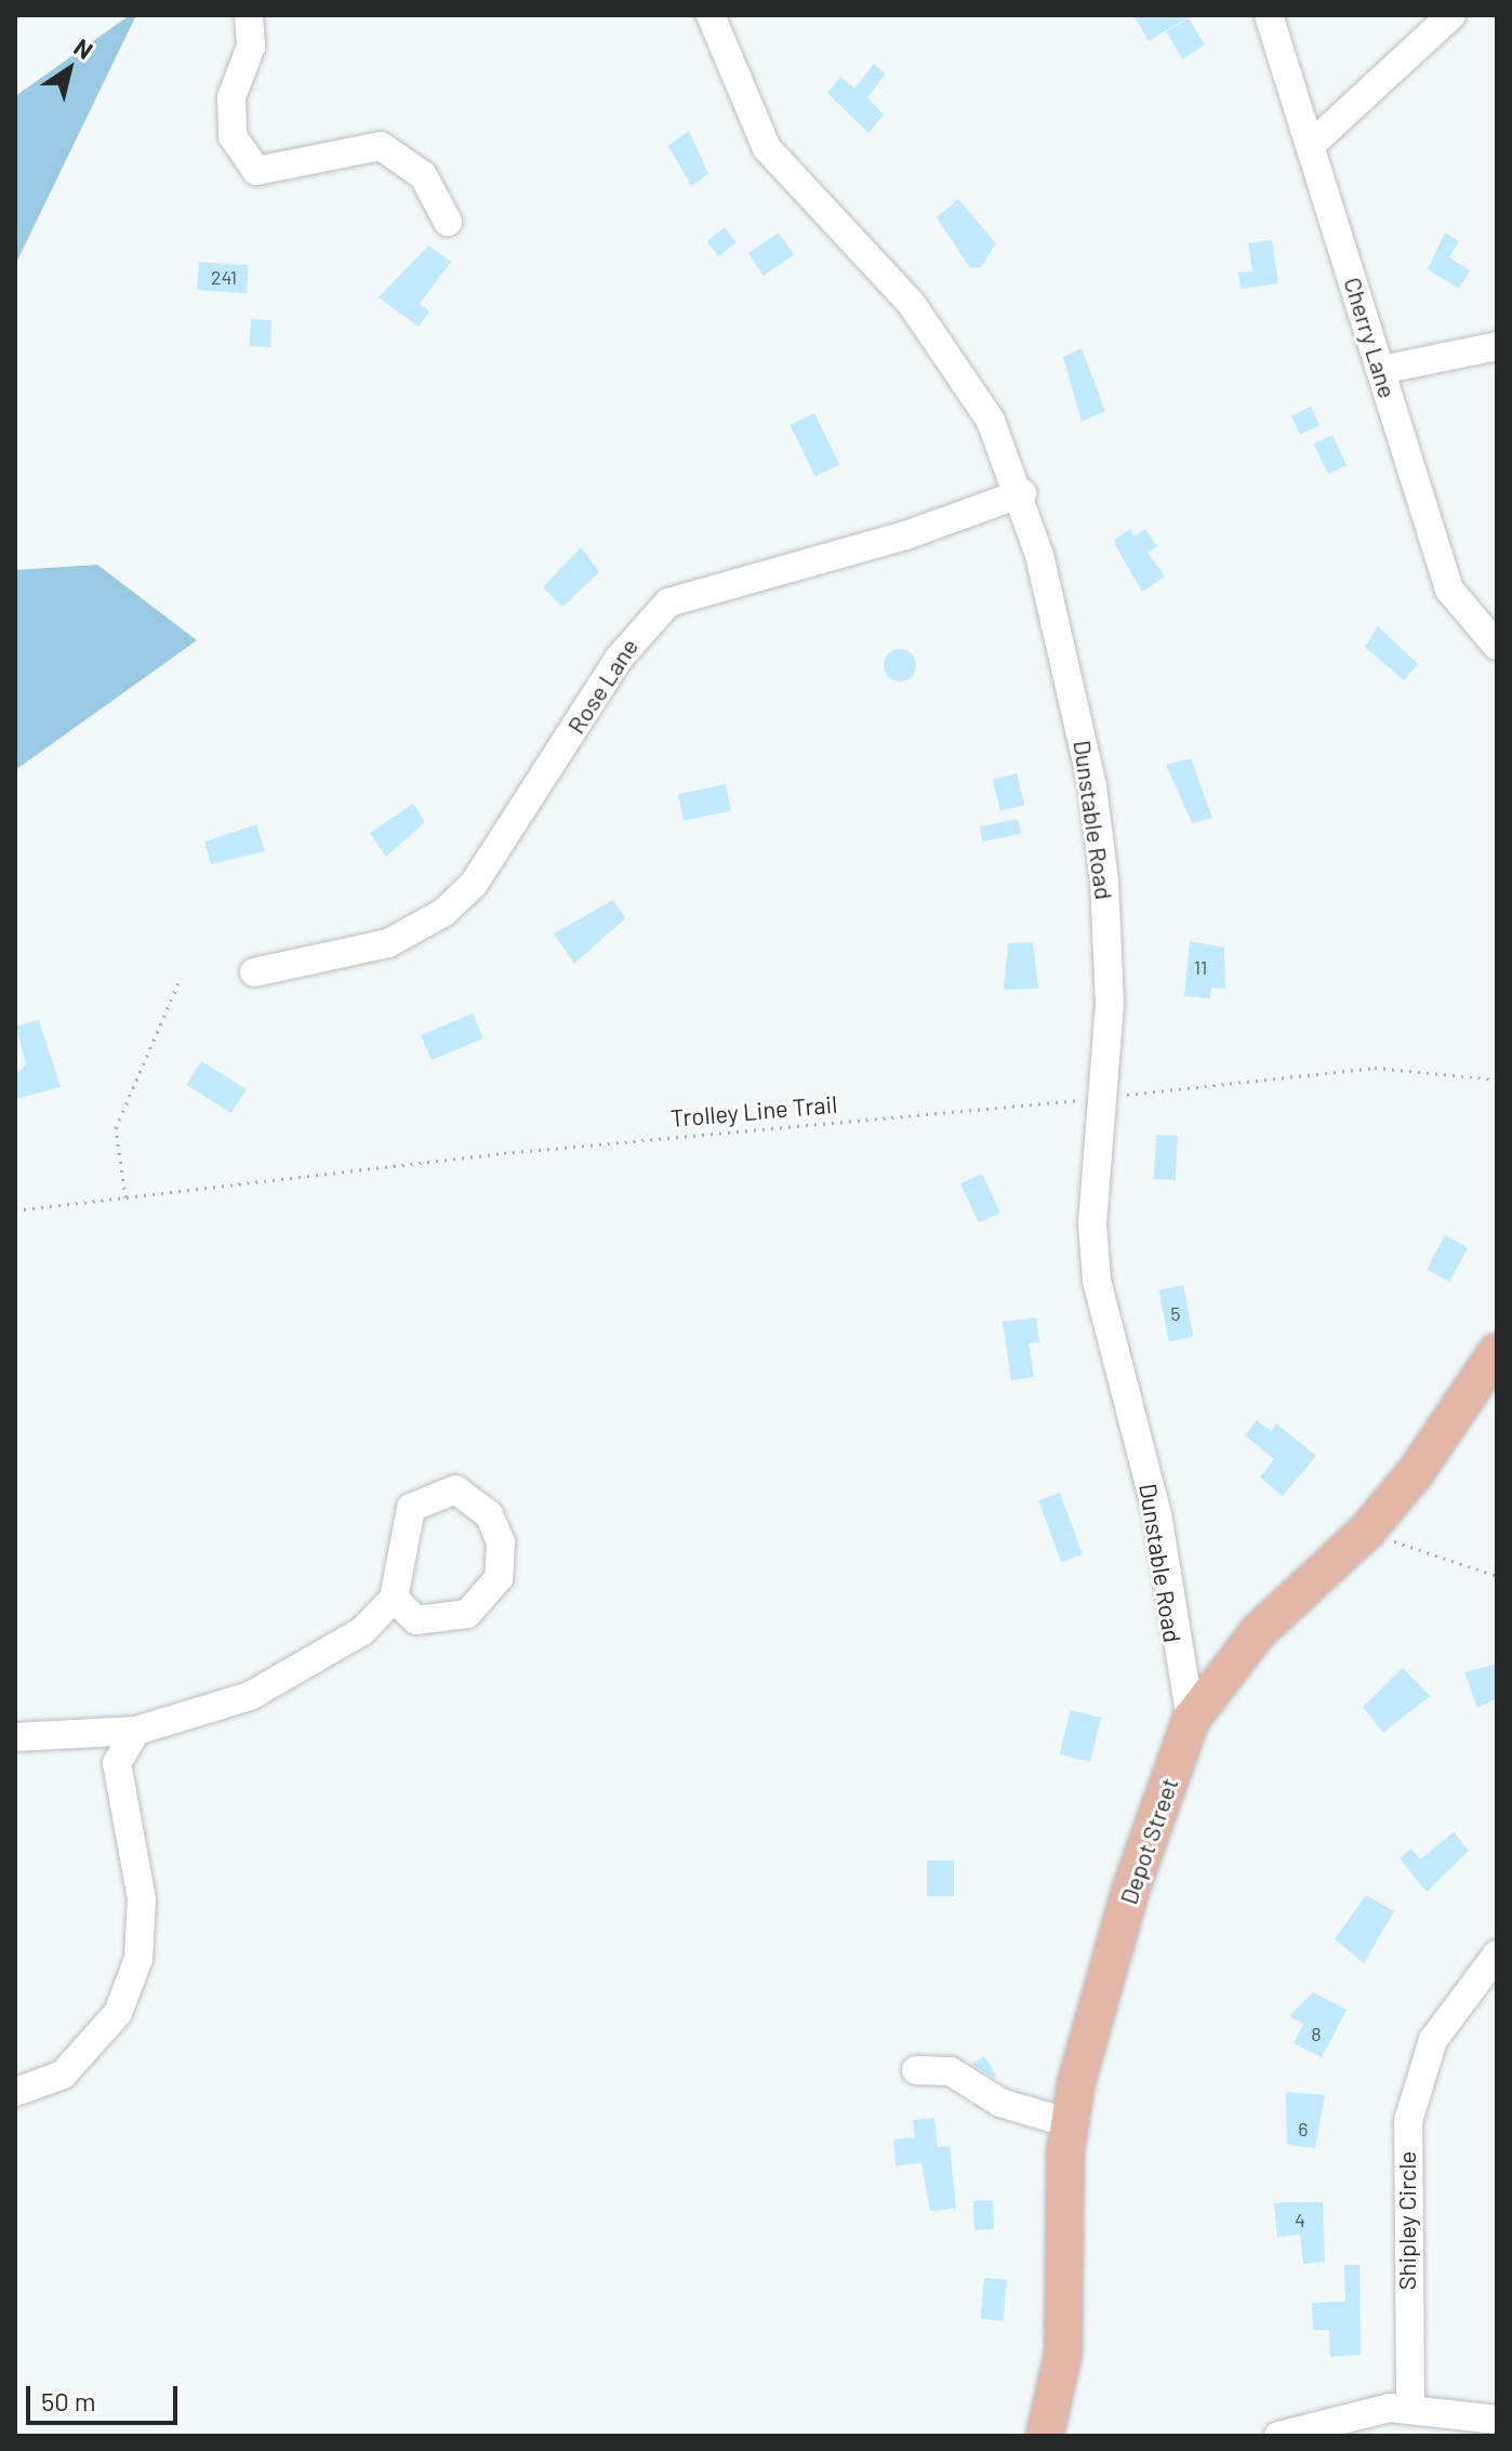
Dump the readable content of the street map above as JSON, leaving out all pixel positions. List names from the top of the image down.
{
  "streets": {
    "main road": ["Depot Street"],
    "street": [
      "Cherry Lane",
      "Rose Lane",
      "Dunstable Road",
      "Shipley Circle"
    ],
    "path": ["Trolley Line Trail"]
  },
  "crossings": [
    ["Rose Lane", "Dunstable Road"],
    ["Dunstable Road", "Trolley Line Trail"],
    ["Dunstable Road", "Depot Street"]
  ],
  "house_numbers": [
    "241",
    "11",
    "5",
    "8",
    "6",
    "4"
  ],
  "scale_bar": "50 m",
  "north": "top right"
}
